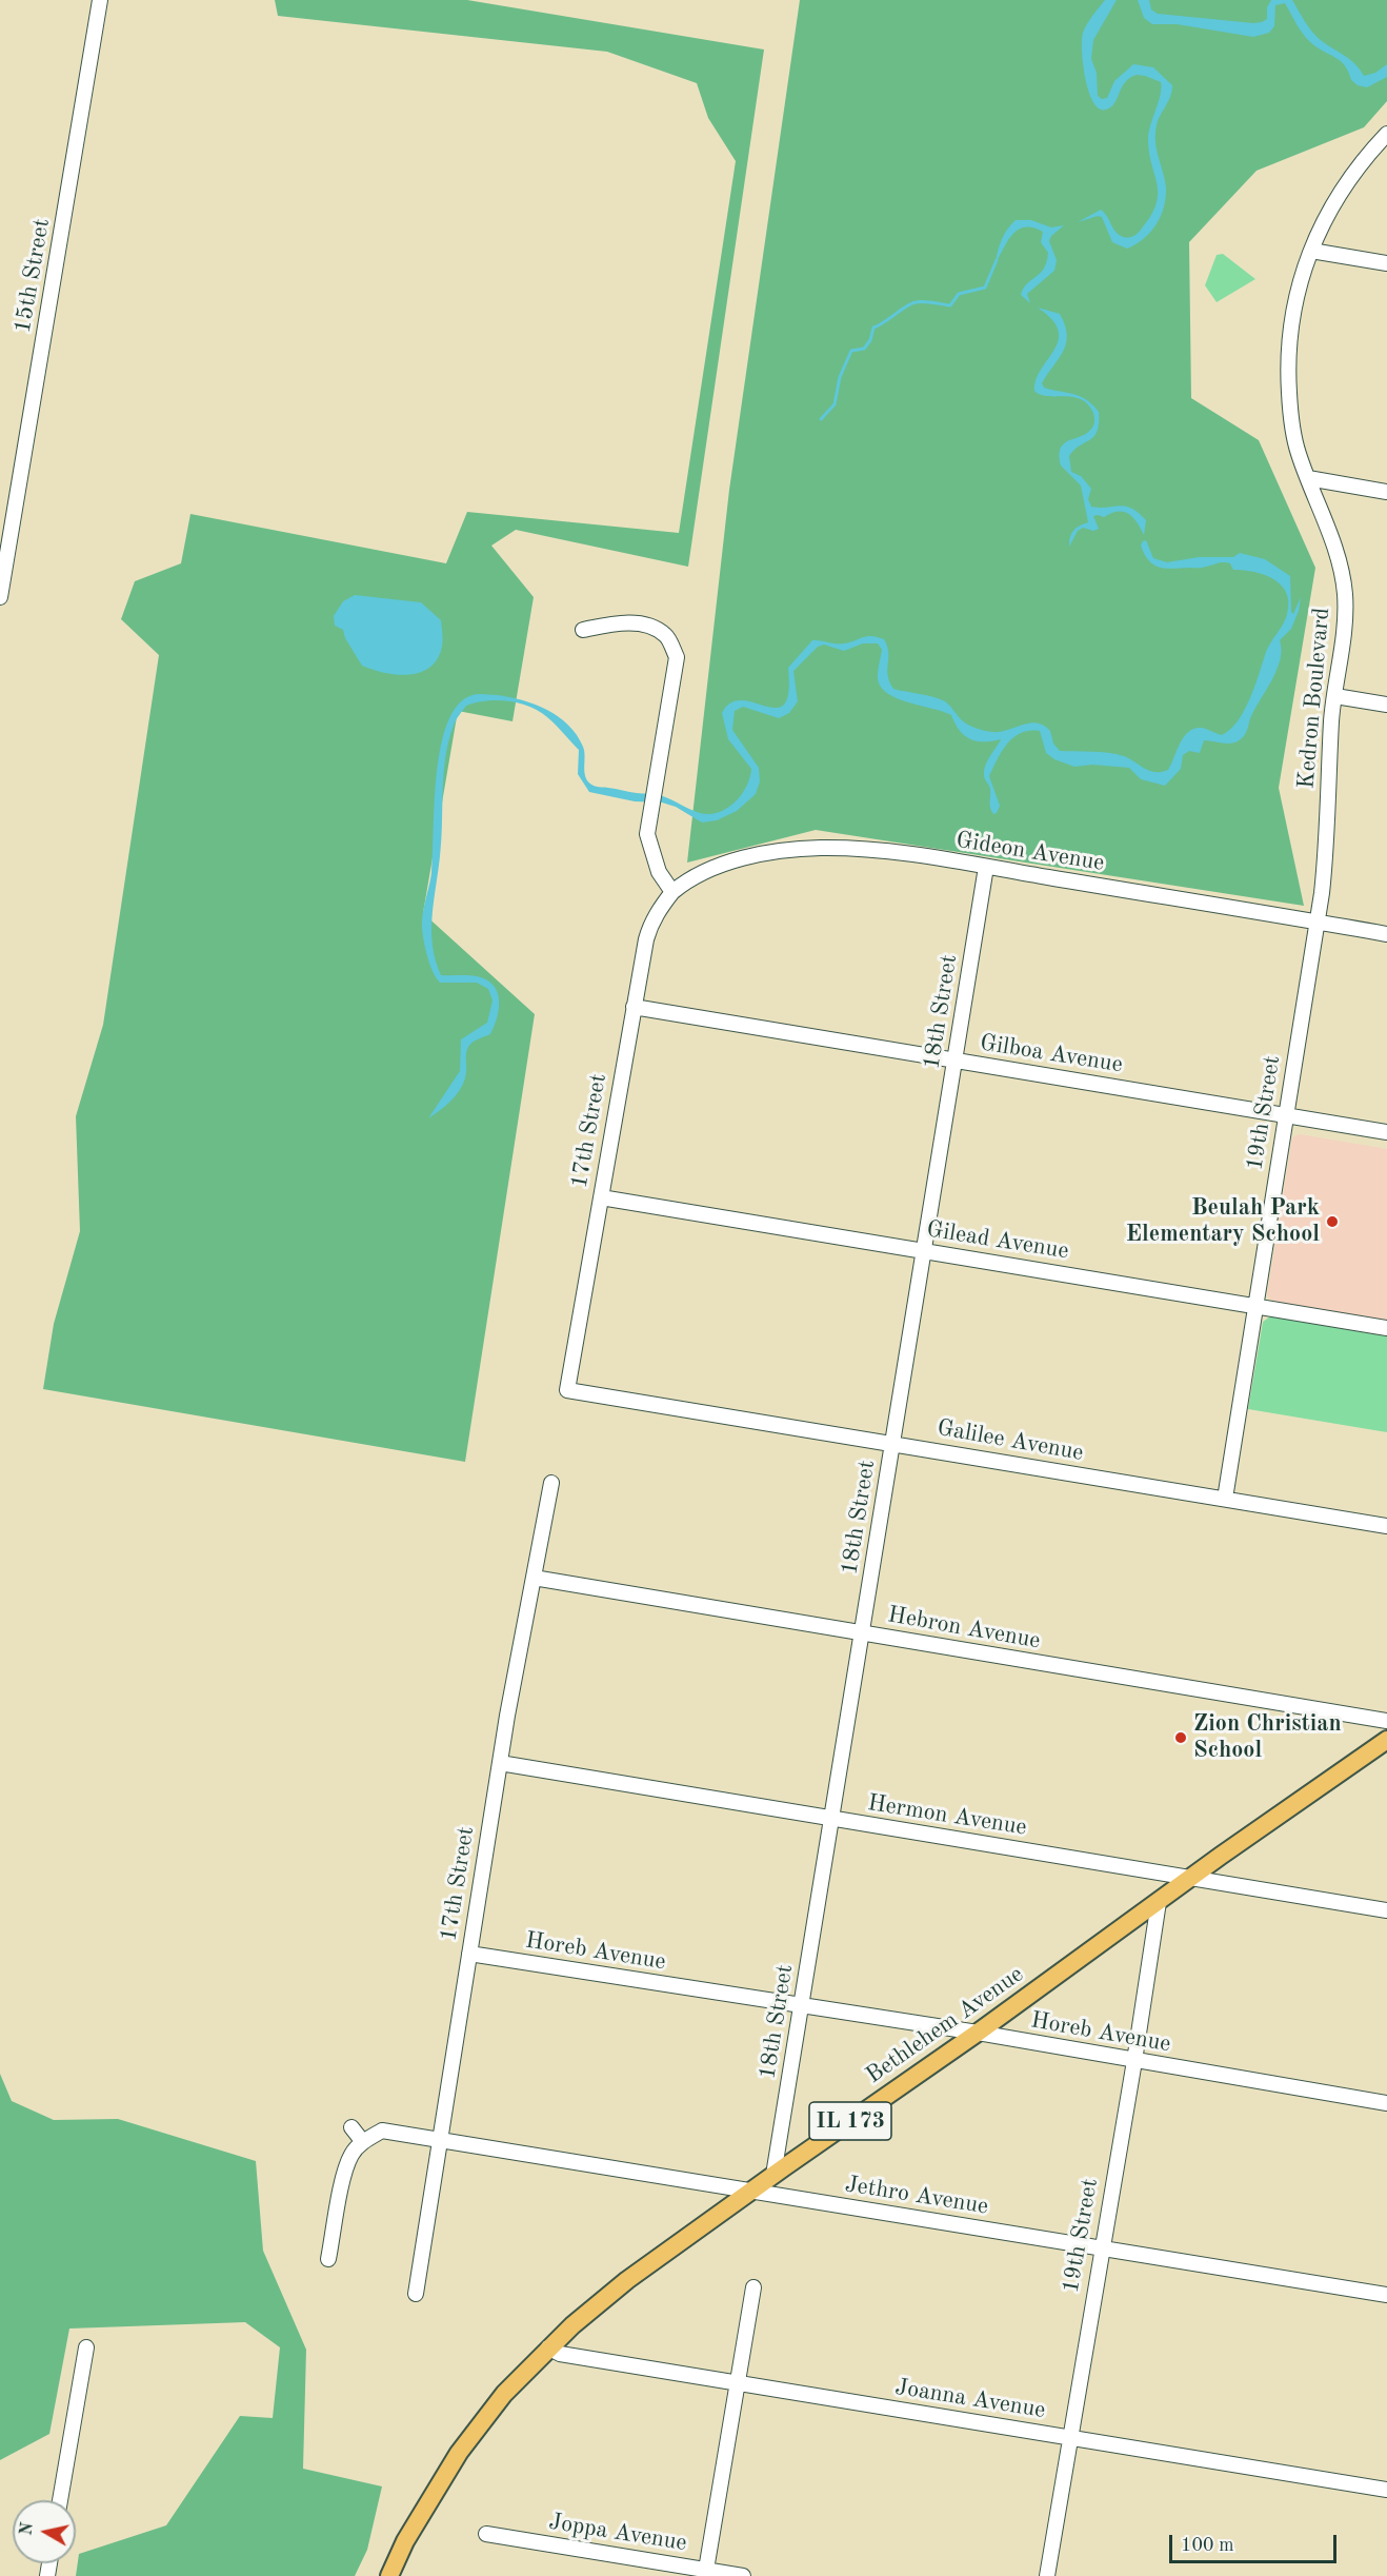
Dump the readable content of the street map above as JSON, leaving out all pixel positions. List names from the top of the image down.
{
  "streets": {
    "main road": ["Bethlehem Avenue", "IL 173"],
    "street": [
      "15th Street",
      "Kedron Boulevard",
      "Gideon Avenue",
      "18th Street",
      "Gilboa Avenue",
      "19th Street",
      "17th Street",
      "Gilead Avenue",
      "Galilee Avenue",
      "Hebron Avenue",
      "Hermon Avenue",
      "Horeb Avenue",
      "Jethro Avenue",
      "Joanna Avenue",
      "Joppa Avenue"
    ]
  },
  "crossings": [
    ["Kedron Boulevard", "Gideon Avenue"],
    ["Kedron Boulevard", "19th Street"],
    ["Gideon Avenue", "18th Street"],
    ["Gideon Avenue", "19th Street"],
    ["Gideon Avenue", "17th Street"],
    ["18th Street", "Gilboa Avenue"],
    ["18th Street", "Gilead Avenue"],
    ["18th Street", "Galilee Avenue"],
    ["18th Street", "Hebron Avenue"],
    ["18th Street", "Hermon Avenue"],
    ["18th Street", "Horeb Avenue"],
    ["18th Street", "Bethlehem Avenue"],
    ["Gilboa Avenue", "19th Street"],
    ["Gilboa Avenue", "17th Street"],
    ["19th Street", "Gilead Avenue"],
    ["19th Street", "Galilee Avenue"],
    ["19th Street", "Horeb Avenue"],
    ["19th Street", "Bethlehem Avenue"],
    ["19th Street", "Jethro Avenue"],
    ["19th Street", "Joanna Avenue"],
    ["17th Street", "Gilead Avenue"],
    ["17th Street", "Galilee Avenue"],
    ["17th Street", "Hebron Avenue"],
    ["17th Street", "Hermon Avenue"],
    ["17th Street", "Horeb Avenue"],
    ["17th Street", "Jethro Avenue"],
    ["Hermon Avenue", "Bethlehem Avenue"],
    ["Horeb Avenue", "Bethlehem Avenue"],
    ["Bethlehem Avenue", "Jethro Avenue"],
    ["Bethlehem Avenue", "Joanna Avenue"]
  ],
  "places": ["Beulah Park Elementary School", "Zion Christian School"],
  "scale_bar": "100 m",
  "north": "left"
}
